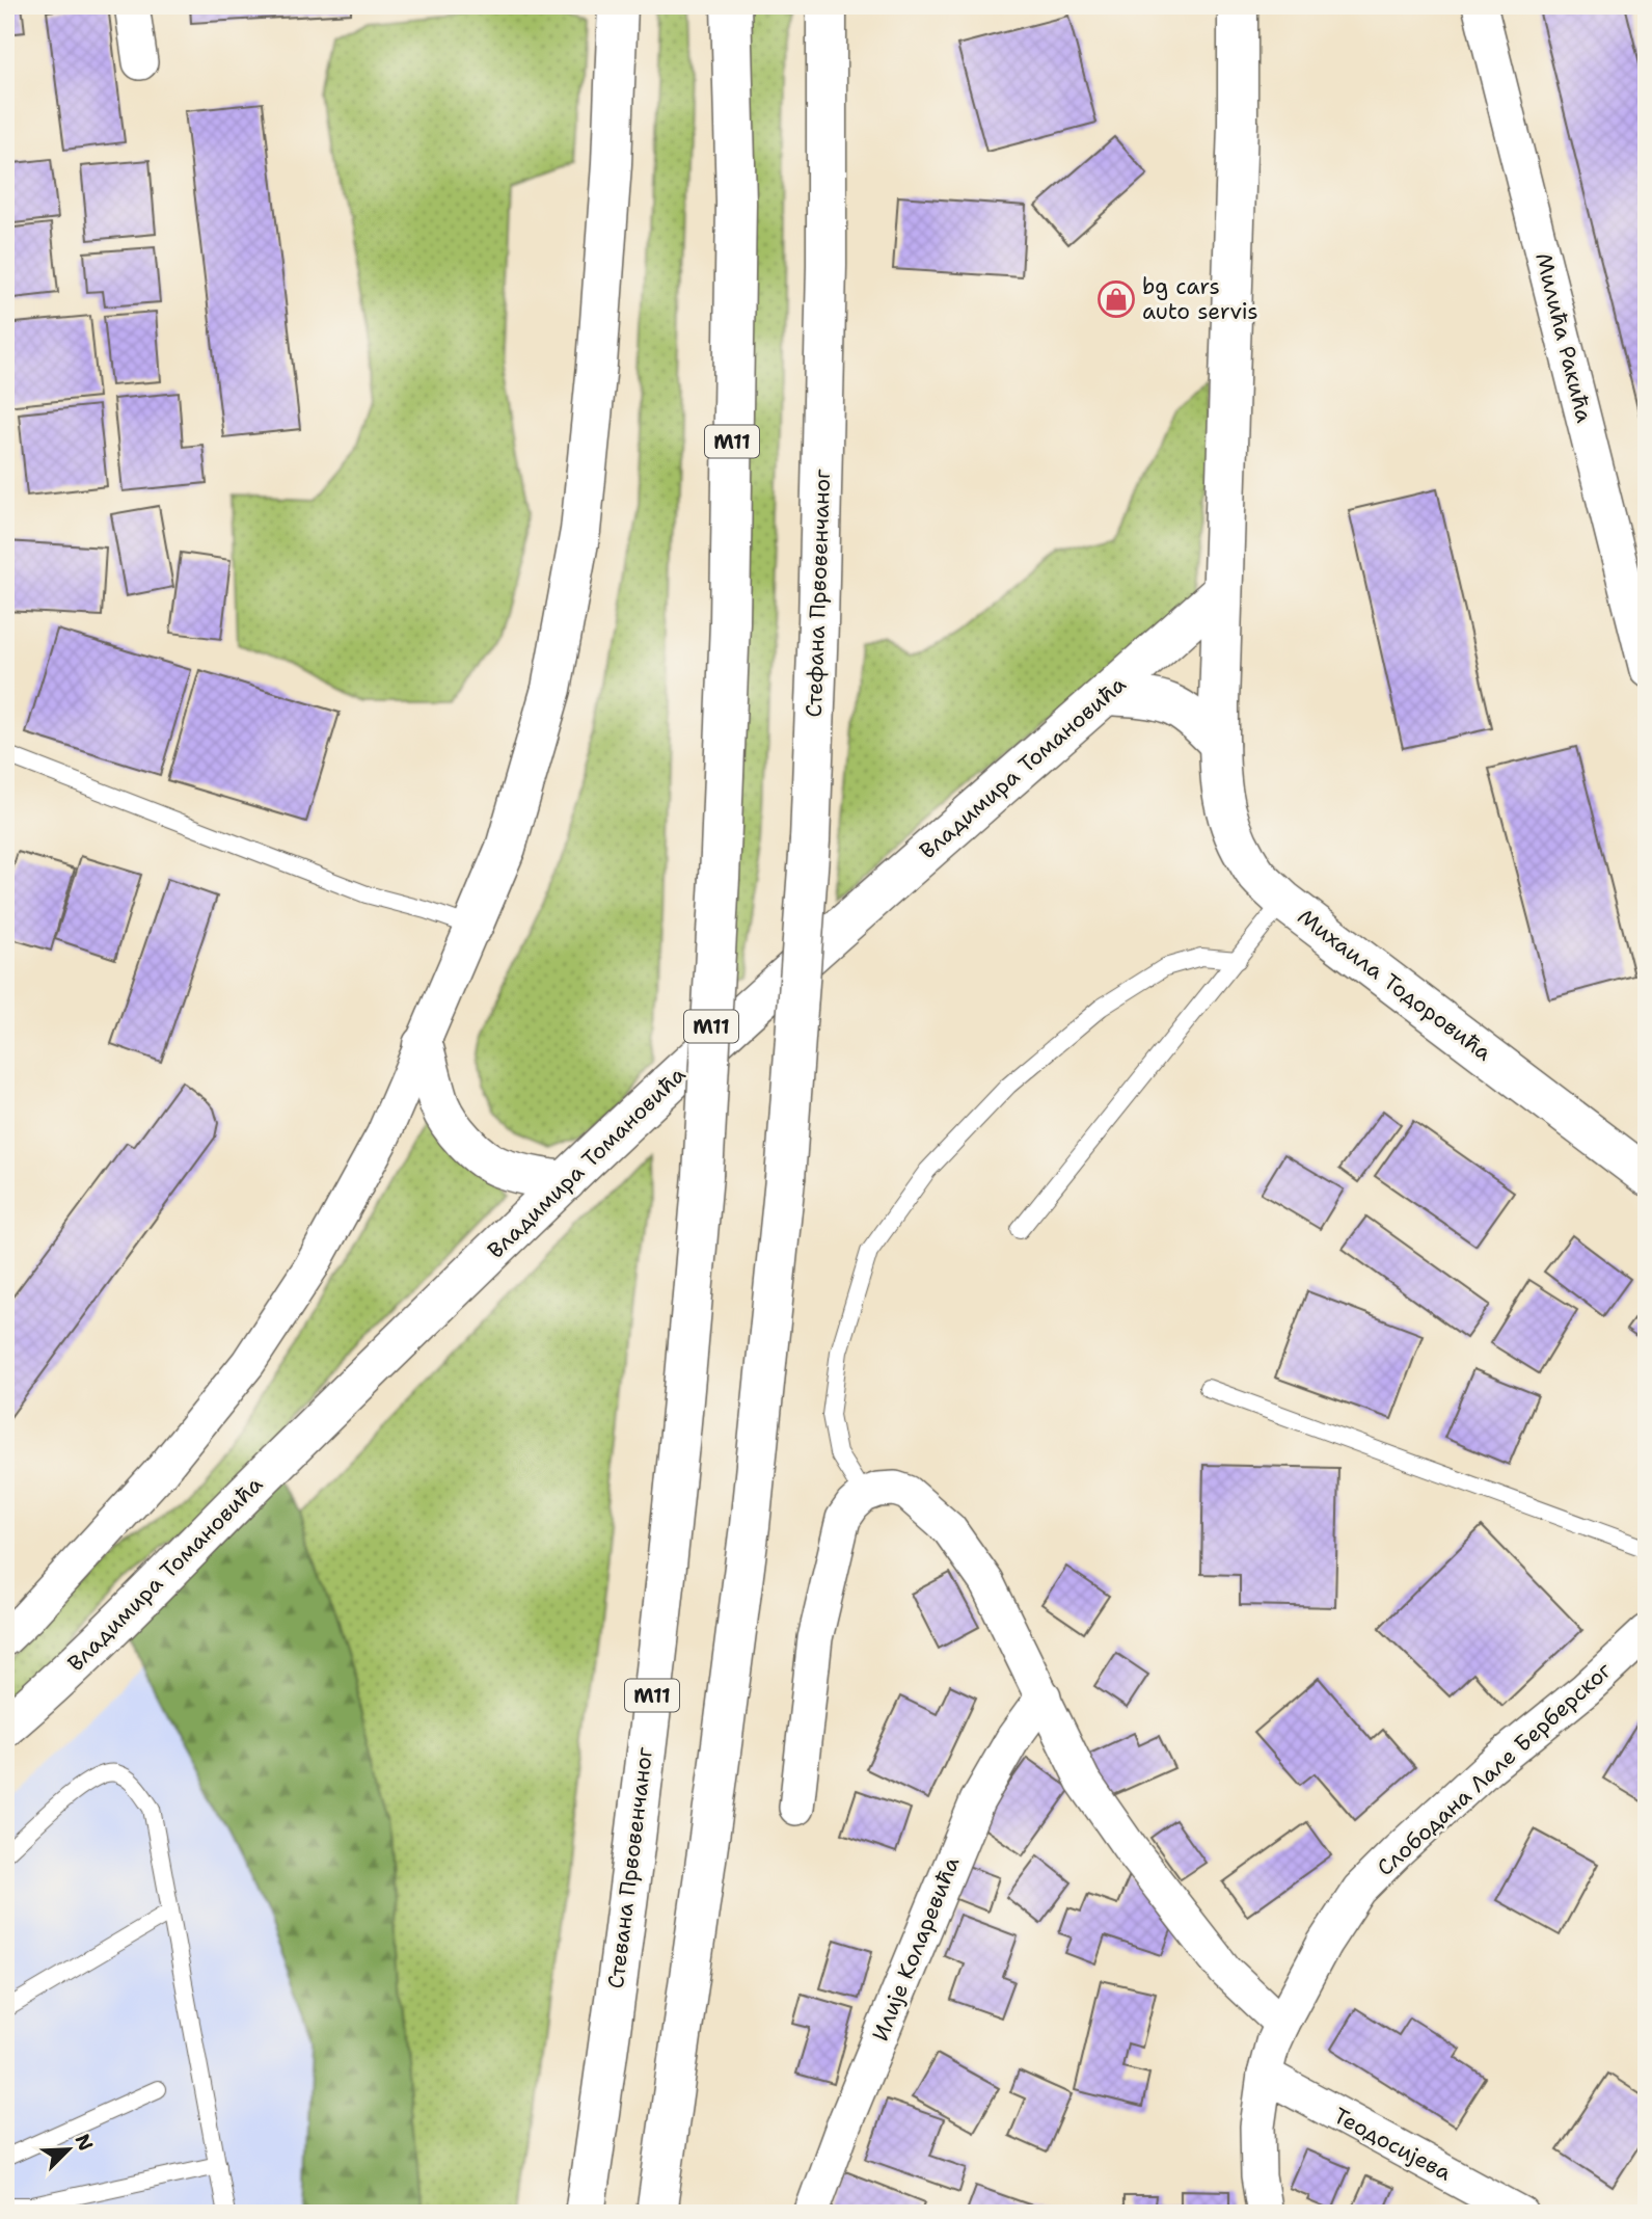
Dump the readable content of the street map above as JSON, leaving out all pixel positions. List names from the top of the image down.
{
  "streets": {
    "main road": [
      "M11",
      "Стефана Првовенчаног",
      "Владимира Томановића",
      "Михаила Тодоровића",
      "Стевана Првовенчаног"
    ],
    "street": [
      "Милића Ракића",
      "Слободана Лале Берберског",
      "Илије Коларевића",
      "Теодосијева"
    ]
  },
  "crossings": [
    ["Слободана Лале Берберског", "Теодосијева"]
  ],
  "places": {
    "shop": ["bg cars auto servis"]
  },
  "north": "top right"
}
